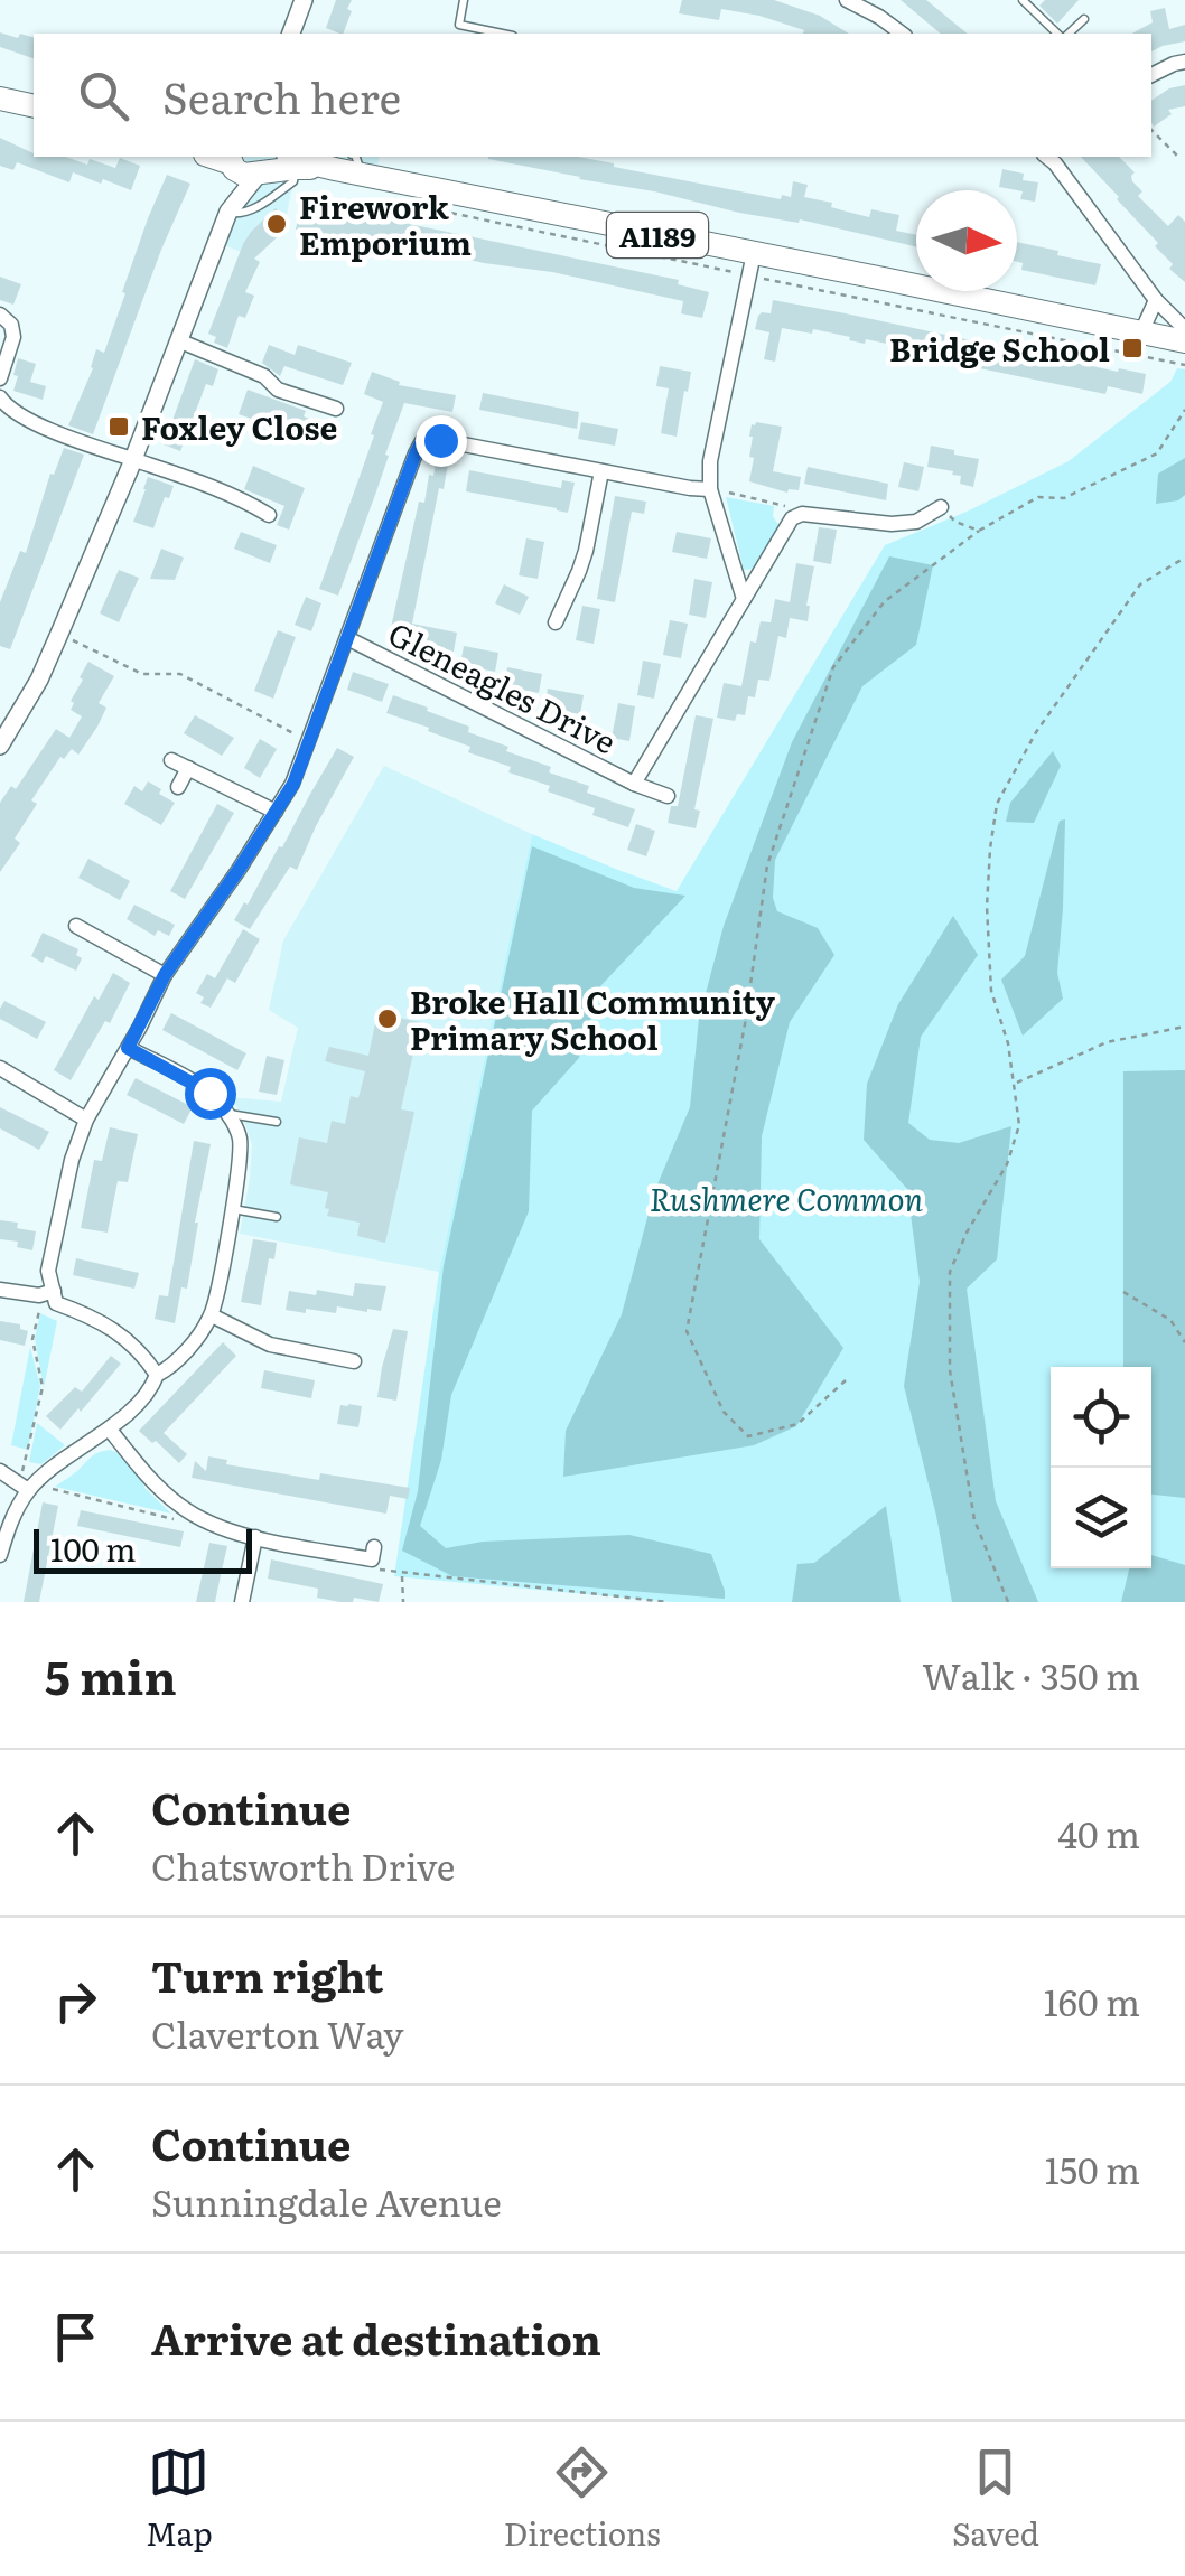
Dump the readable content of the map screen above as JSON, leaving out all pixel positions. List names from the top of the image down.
{
  "streets": {
    "main road": ["A1189"],
    "street": ["Gleneagles Drive"]
  },
  "parks": ["Rushmere Common"],
  "places": {
    "other": ["Firework Emporium", "Broke Hall Community Primary School"],
    "transit": ["Bridge School", "Foxley Close"]
  },
  "scale_bar": "100 m",
  "north": "right",
  "page": {
    "search": "Search here",
    "scale": "100 m",
    "heading": ["5 min", "Walk · 350 m"],
    "list": [
      ["Continue", "Chatsworth Drive", "40 m"],
      ["Turn right", "Claverton Way", "160 m"],
      ["Continue", "Sunningdale Avenue", "150 m"],
      "Arrive at destination"
    ],
    "nav": ["Map", "Directions", "Saved"]
  }
}
